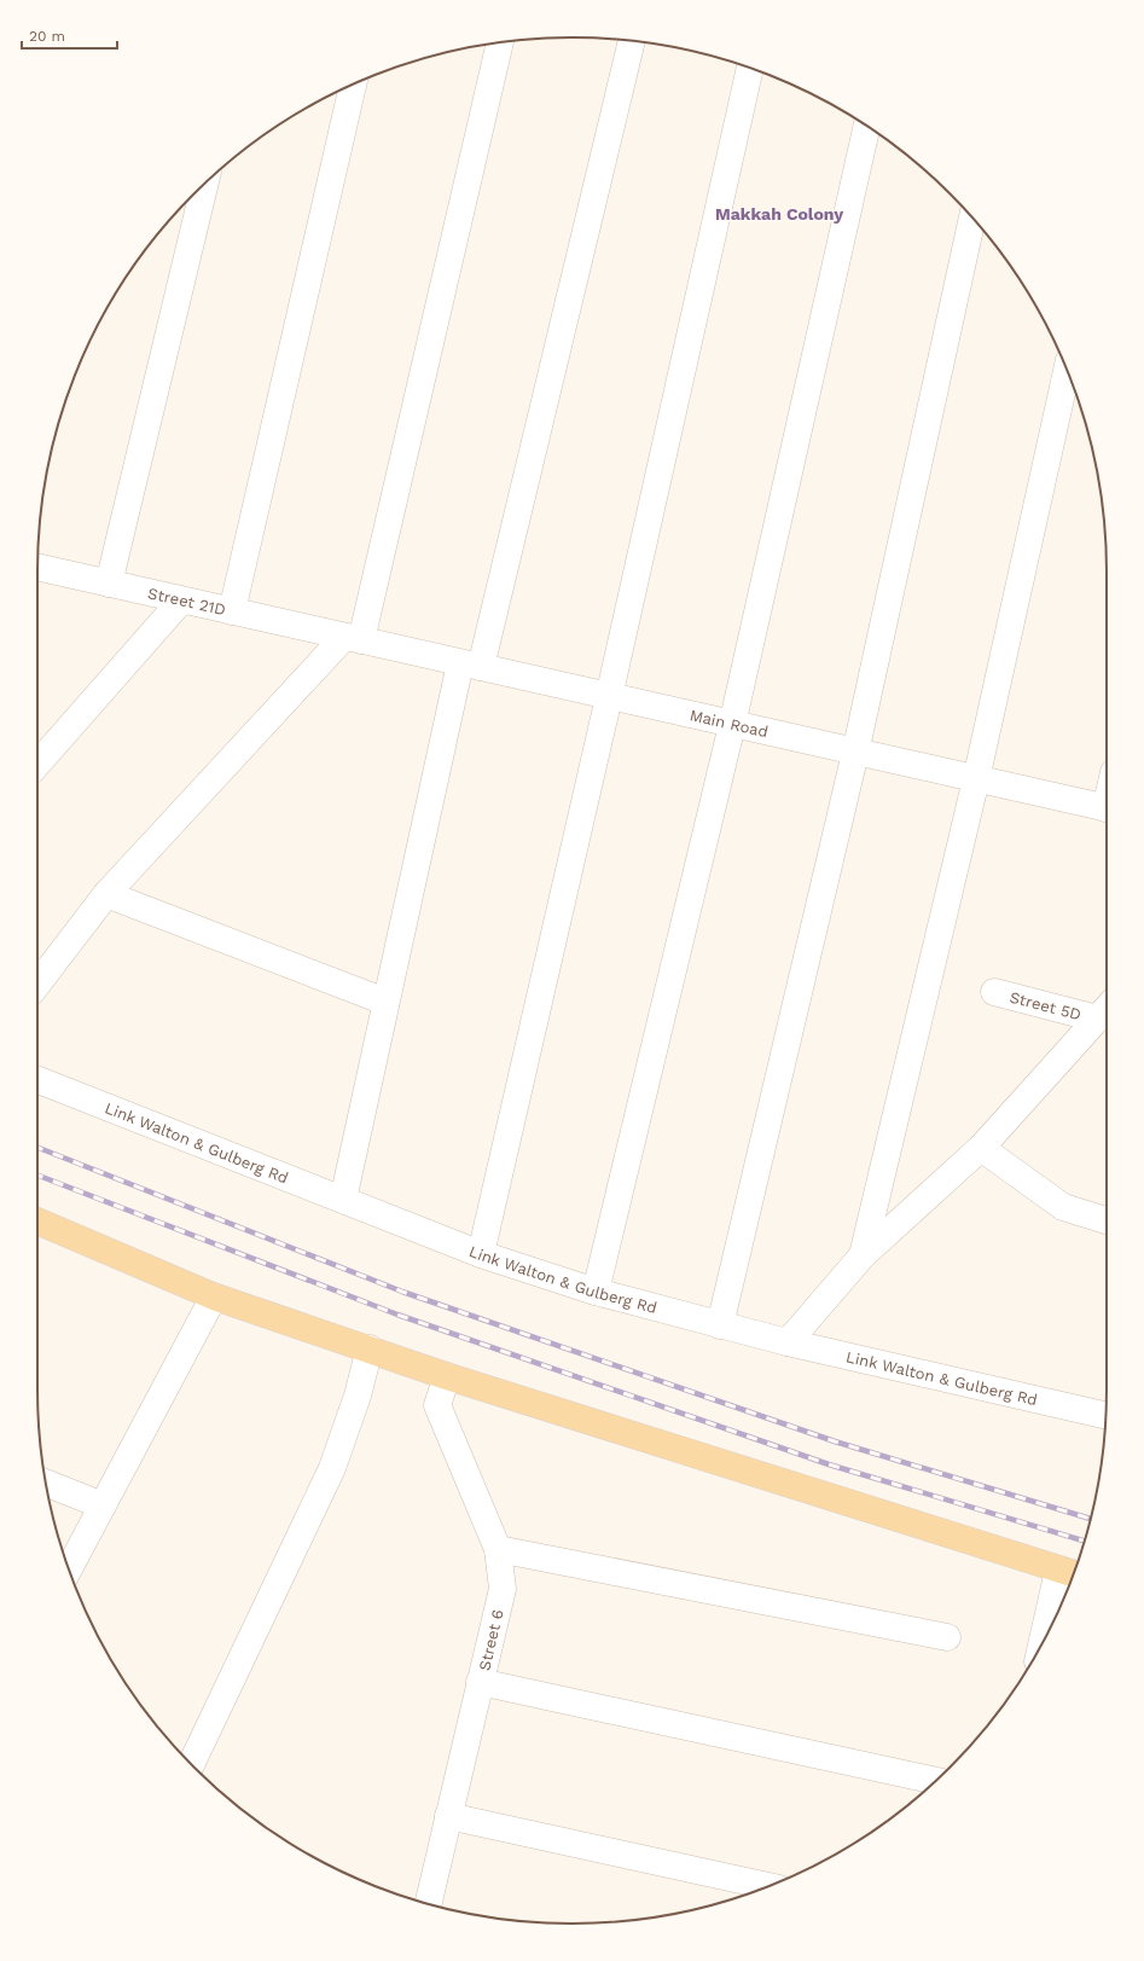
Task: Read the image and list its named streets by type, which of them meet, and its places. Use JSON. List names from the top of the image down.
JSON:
{
  "streets": {
    "street": [
      "Street 21D",
      "Main Road",
      "Street 5D",
      "Link Walton & Gulberg Rd",
      "Street 6"
    ]
  },
  "crossings": [
    ["Street 21D", "Main Road"]
  ],
  "districts": ["Makkah Colony"],
  "scale_bar": "20 m"
}
